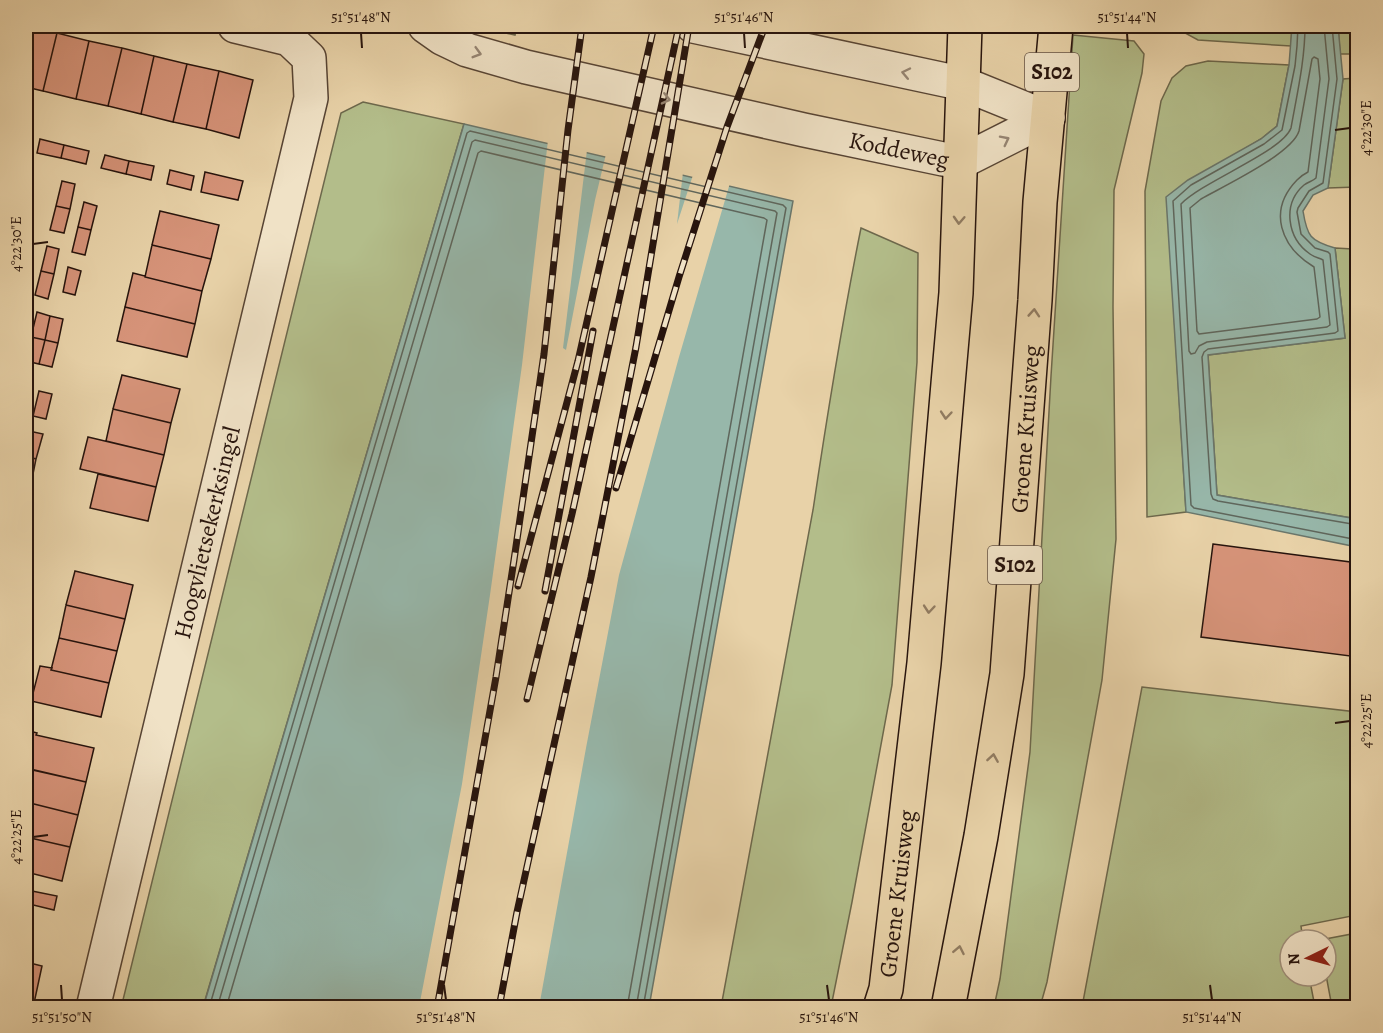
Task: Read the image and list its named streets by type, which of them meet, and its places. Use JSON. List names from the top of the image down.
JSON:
{
  "streets": {
    "main road": ["S102", "Groene Kruisweg"],
    "street": ["Koddeweg", "Hoogvlietsekerksingel"]
  },
  "crossings": [
    ["Koddeweg", "Groene Kruisweg"]
  ],
  "north": "left",
  "coordinates": [
    "51°51'48\"N",
    "51°51'46\"N",
    "51°51'44\"N",
    "4°22'30\"E",
    "4°22'25\"E",
    "51°51'50\"N"
  ]
}
